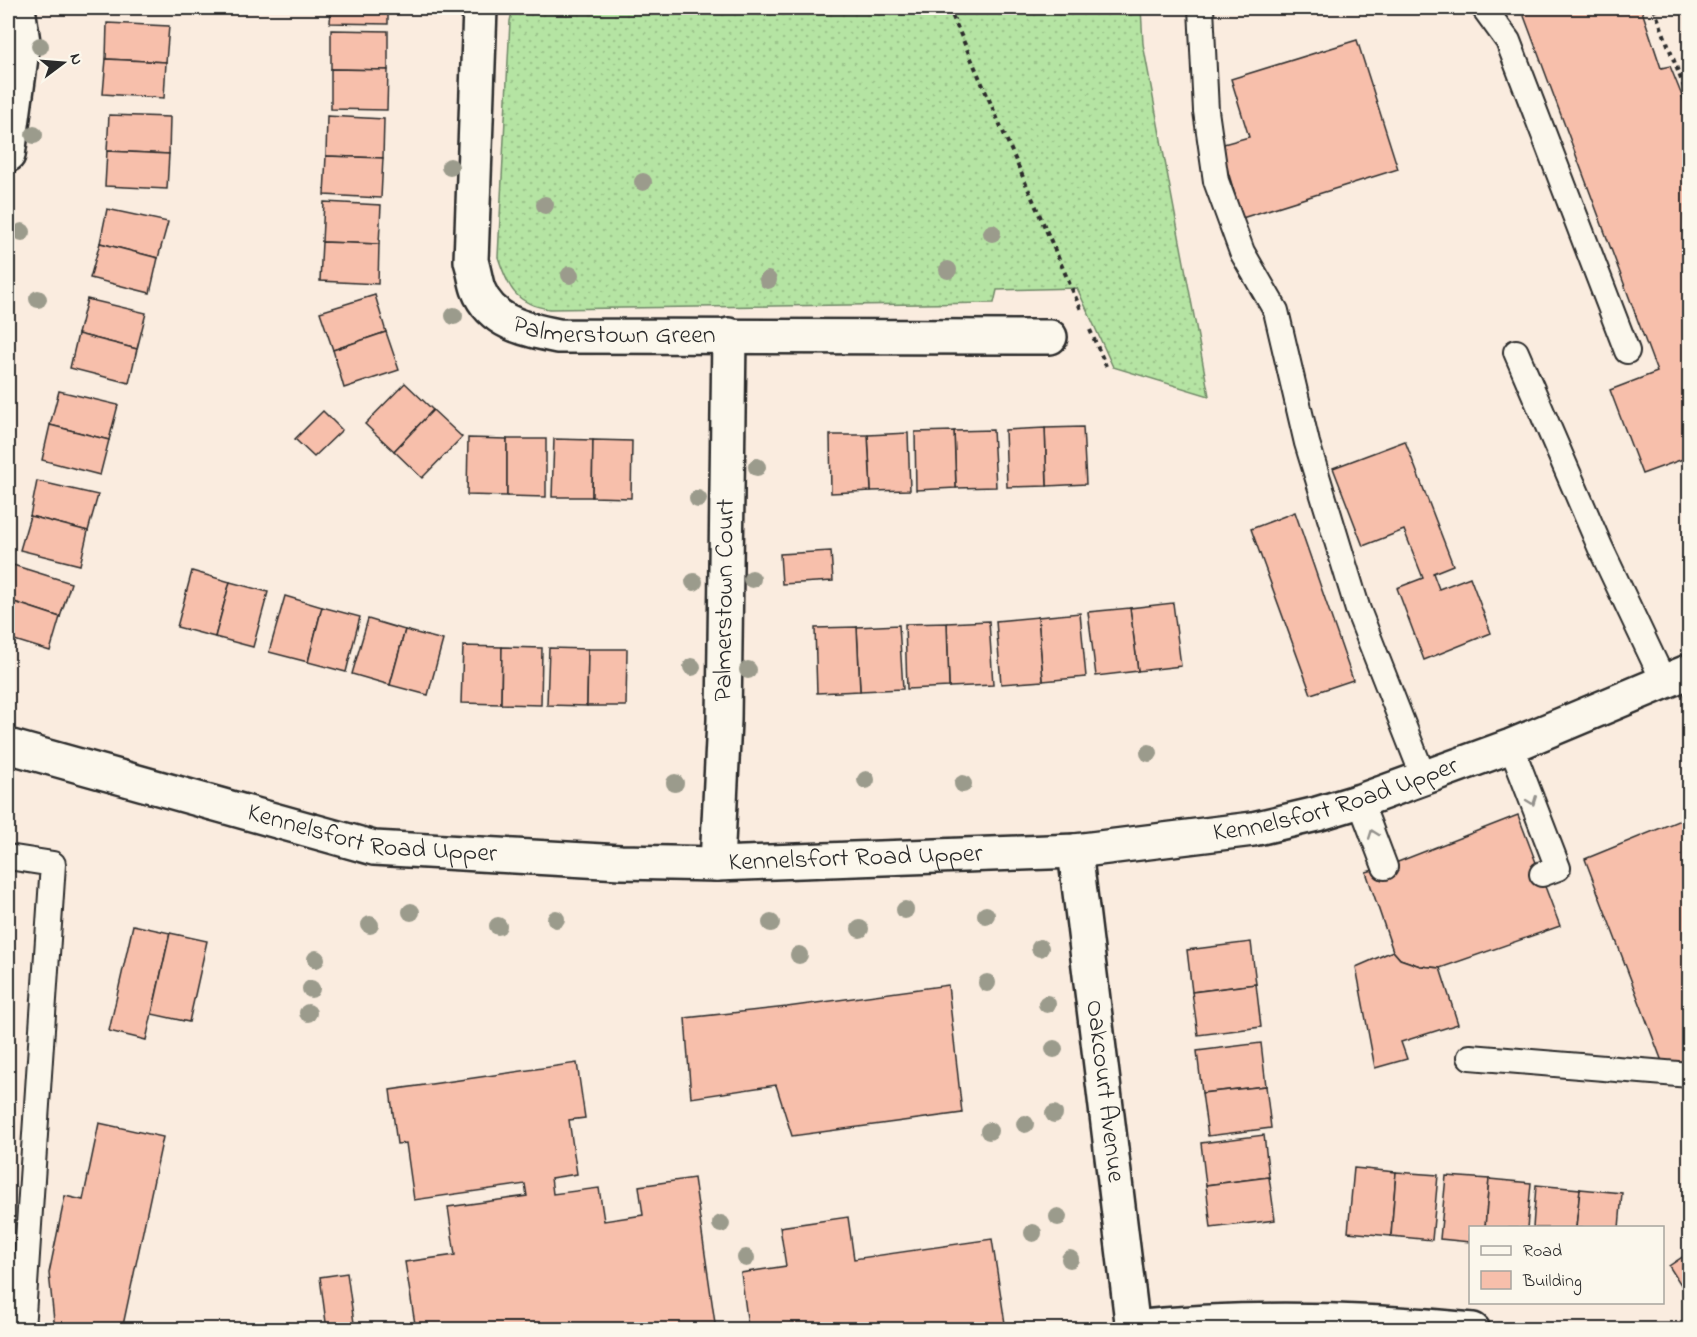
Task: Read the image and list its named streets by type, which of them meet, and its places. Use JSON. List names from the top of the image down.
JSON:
{
  "streets": {
    "street": [
      "Palmerstown Green",
      "Palmerstown Court",
      "Kennelsfort Road Upper",
      "Oakcourt Avenue"
    ]
  },
  "crossings": [
    ["Palmerstown Green", "Palmerstown Court"],
    ["Palmerstown Court", "Kennelsfort Road Upper"],
    ["Kennelsfort Road Upper", "Oakcourt Avenue"]
  ],
  "legend": ["Road", "Building"],
  "north": "right"
}
